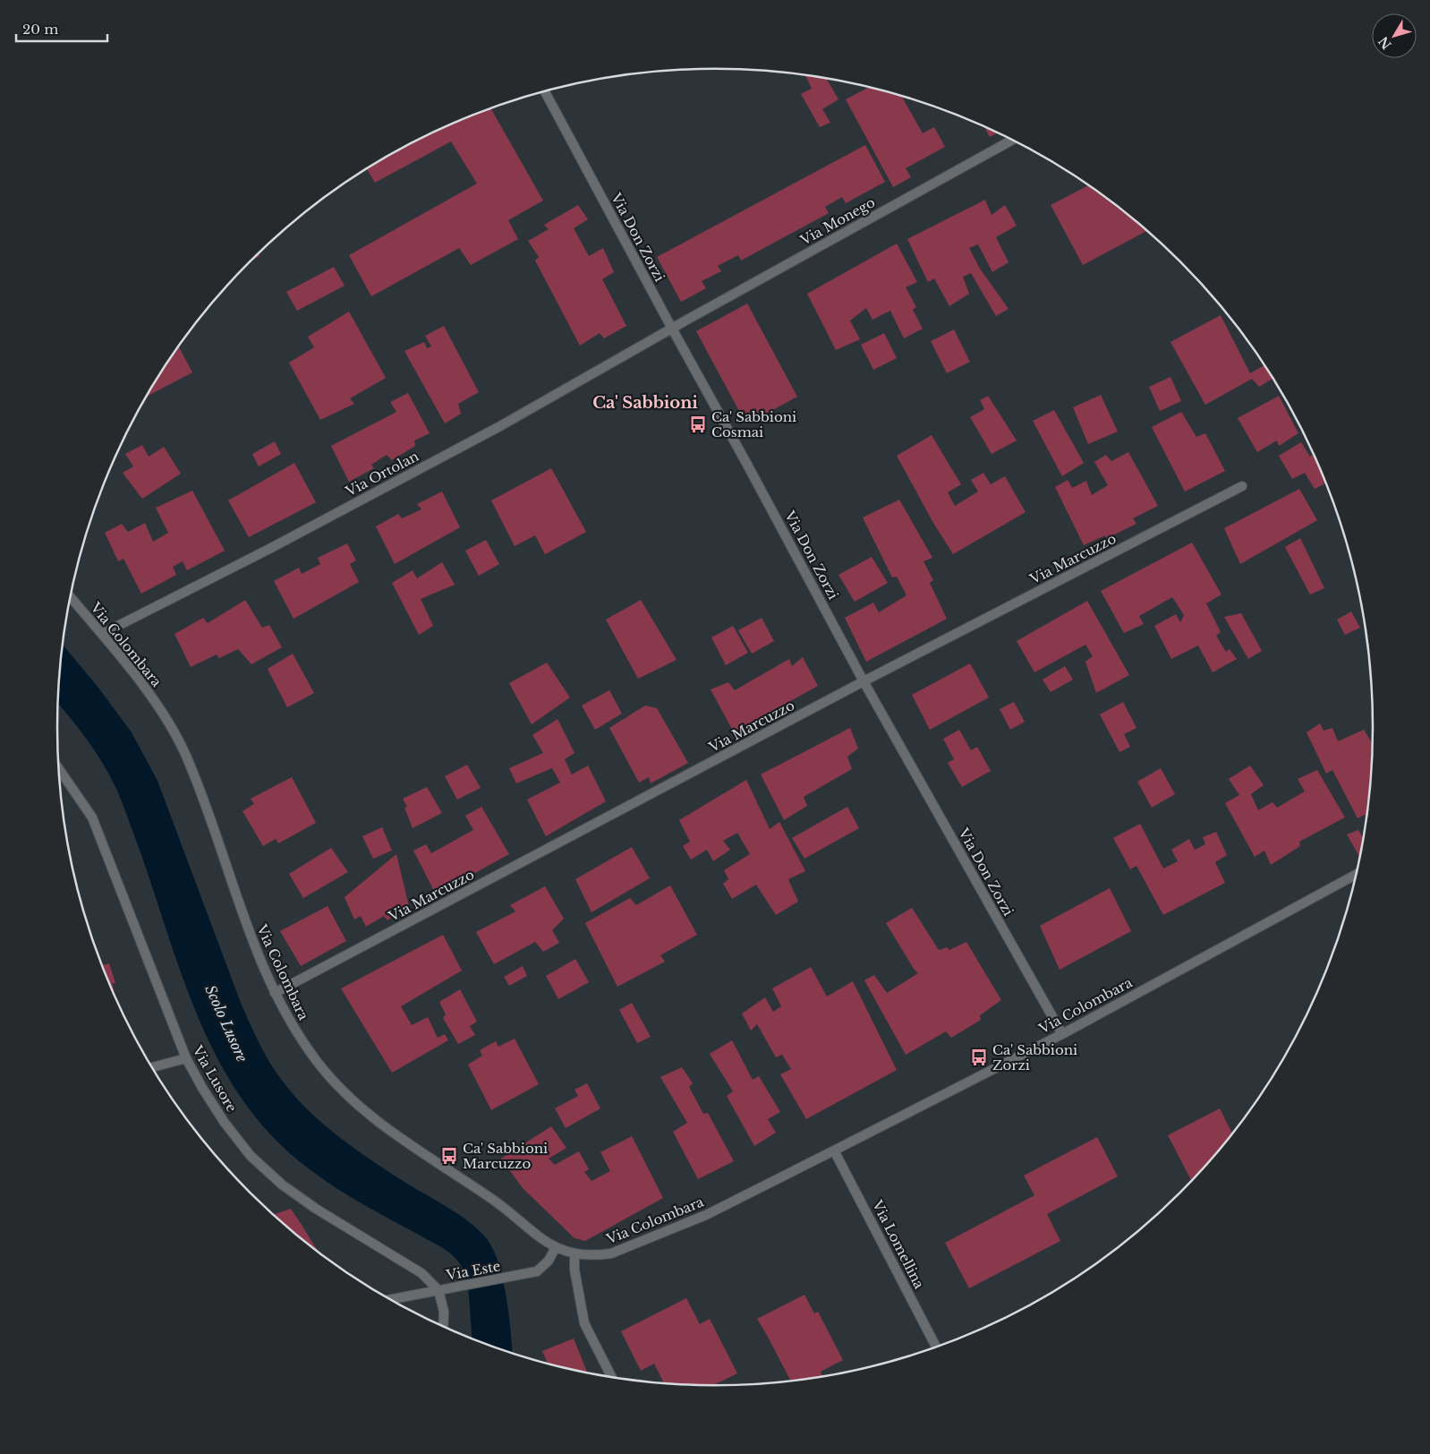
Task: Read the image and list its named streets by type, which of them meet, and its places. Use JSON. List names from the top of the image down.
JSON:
{
  "streets": {
    "street": [
      "Via Monego",
      "Via Don Zorzi",
      "Via Ortolan",
      "Via Marcuzzo",
      "Via Colombara",
      "Via Lusore",
      "Via Lomellina",
      "Via Este"
    ]
  },
  "crossings": [
    ["Via Monego", "Via Don Zorzi"],
    ["Via Monego", "Via Ortolan"],
    ["Via Don Zorzi", "Via Ortolan"],
    ["Via Don Zorzi", "Via Marcuzzo"],
    ["Via Don Zorzi", "Via Colombara"],
    ["Via Ortolan", "Via Colombara"],
    ["Via Marcuzzo", "Via Colombara"],
    ["Via Colombara", "Via Lomellina"],
    ["Via Colombara", "Via Este"],
    ["Via Lusore", "Via Este"]
  ],
  "districts": ["Ca' Sabbioni"],
  "water": ["Scolo Lusore"],
  "places": {
    "bus stop": ["Ca' Sabbioni Cosmai", "Ca' Sabbioni Zorzi", "Ca' Sabbioni Marcuzzo"]
  },
  "scale_bar": "20 m",
  "north": "bottom left"
}
